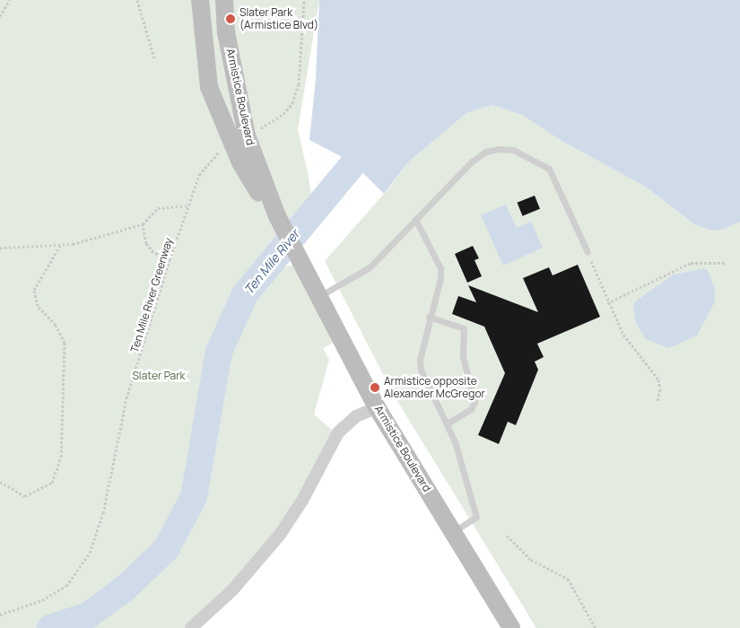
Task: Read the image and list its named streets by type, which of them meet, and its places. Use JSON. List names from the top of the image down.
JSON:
{
  "streets": {
    "main road": ["Armistice Boulevard"],
    "path": ["Ten Mile River Greenway"]
  },
  "crossings": [
    ["Armistice Boulevard", "Ten Mile River Greenway"]
  ],
  "water": ["Ten Mile River"],
  "parks": ["Slater Park"],
  "places": ["Slater Park (Armistice Blvd)", "Armistice opposite Alexander McGregor"]
}
